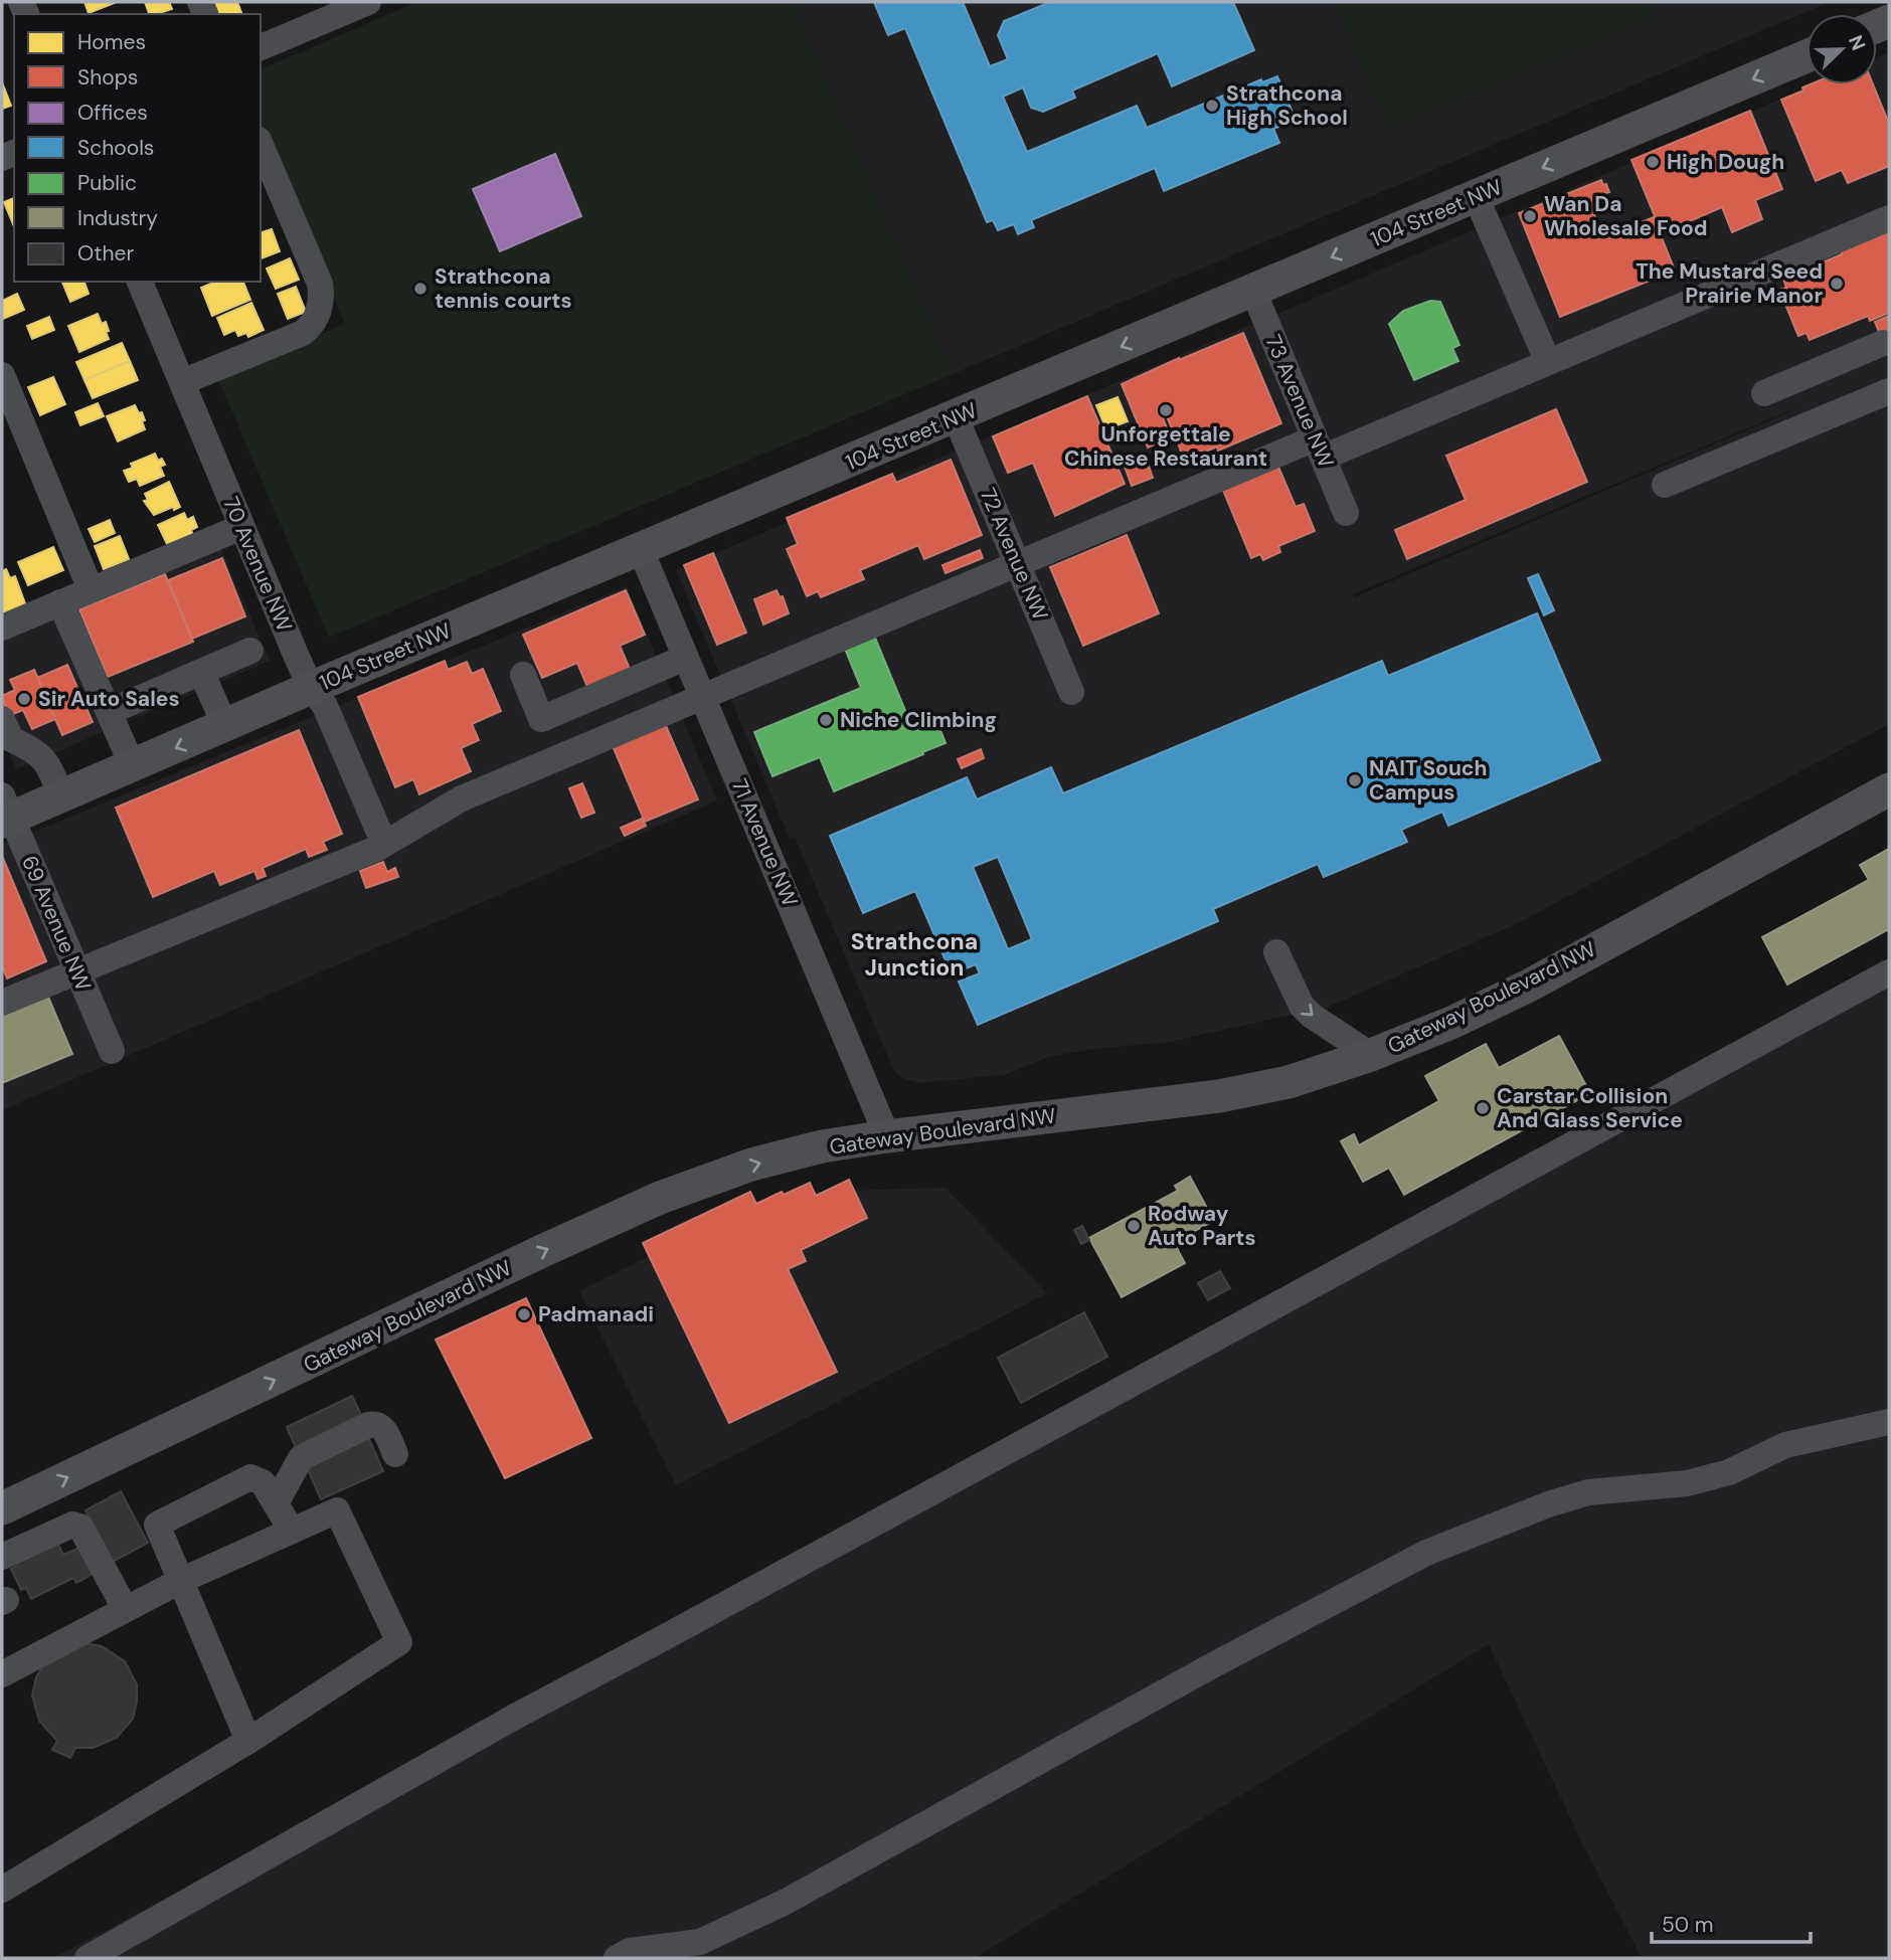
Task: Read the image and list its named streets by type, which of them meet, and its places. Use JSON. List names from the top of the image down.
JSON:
{
  "streets": {
    "main road": ["104 Street NW", "Gateway Boulevard NW"],
    "street": [
      "73 Avenue NW",
      "72 Avenue NW",
      "70 Avenue NW",
      "71 Avenue NW",
      "69 Avenue NW"
    ]
  },
  "crossings": [
    ["104 Street NW", "73 Avenue NW"],
    ["104 Street NW", "72 Avenue NW"],
    ["104 Street NW", "70 Avenue NW"],
    ["104 Street NW", "71 Avenue NW"],
    ["104 Street NW", "69 Avenue NW"],
    ["71 Avenue NW", "Gateway Boulevard NW"]
  ],
  "one_way": ["104 Street NW", "Gateway Boulevard NW"],
  "districts": ["Strathcona Junction"],
  "places": [
    "Strathcona High School",
    "High Dough",
    "Wan Da Wholesale Food",
    "The Mustard Seed Prairie Manor",
    "Strathcona tennis courts",
    "Unforgettale Chinese Restaurant",
    "Sir Auto Sales",
    "Niche Climbing",
    "NAIT Souch Campus",
    "Carstar Collision And Glass Service",
    "Rodway Auto Parts",
    "Padmanadi"
  ],
  "legend": [
    "Homes",
    "Shops",
    "Offices",
    "Schools",
    "Public",
    "Industry",
    "Other"
  ],
  "scale_bar": "50 m",
  "north": "top right"
}
